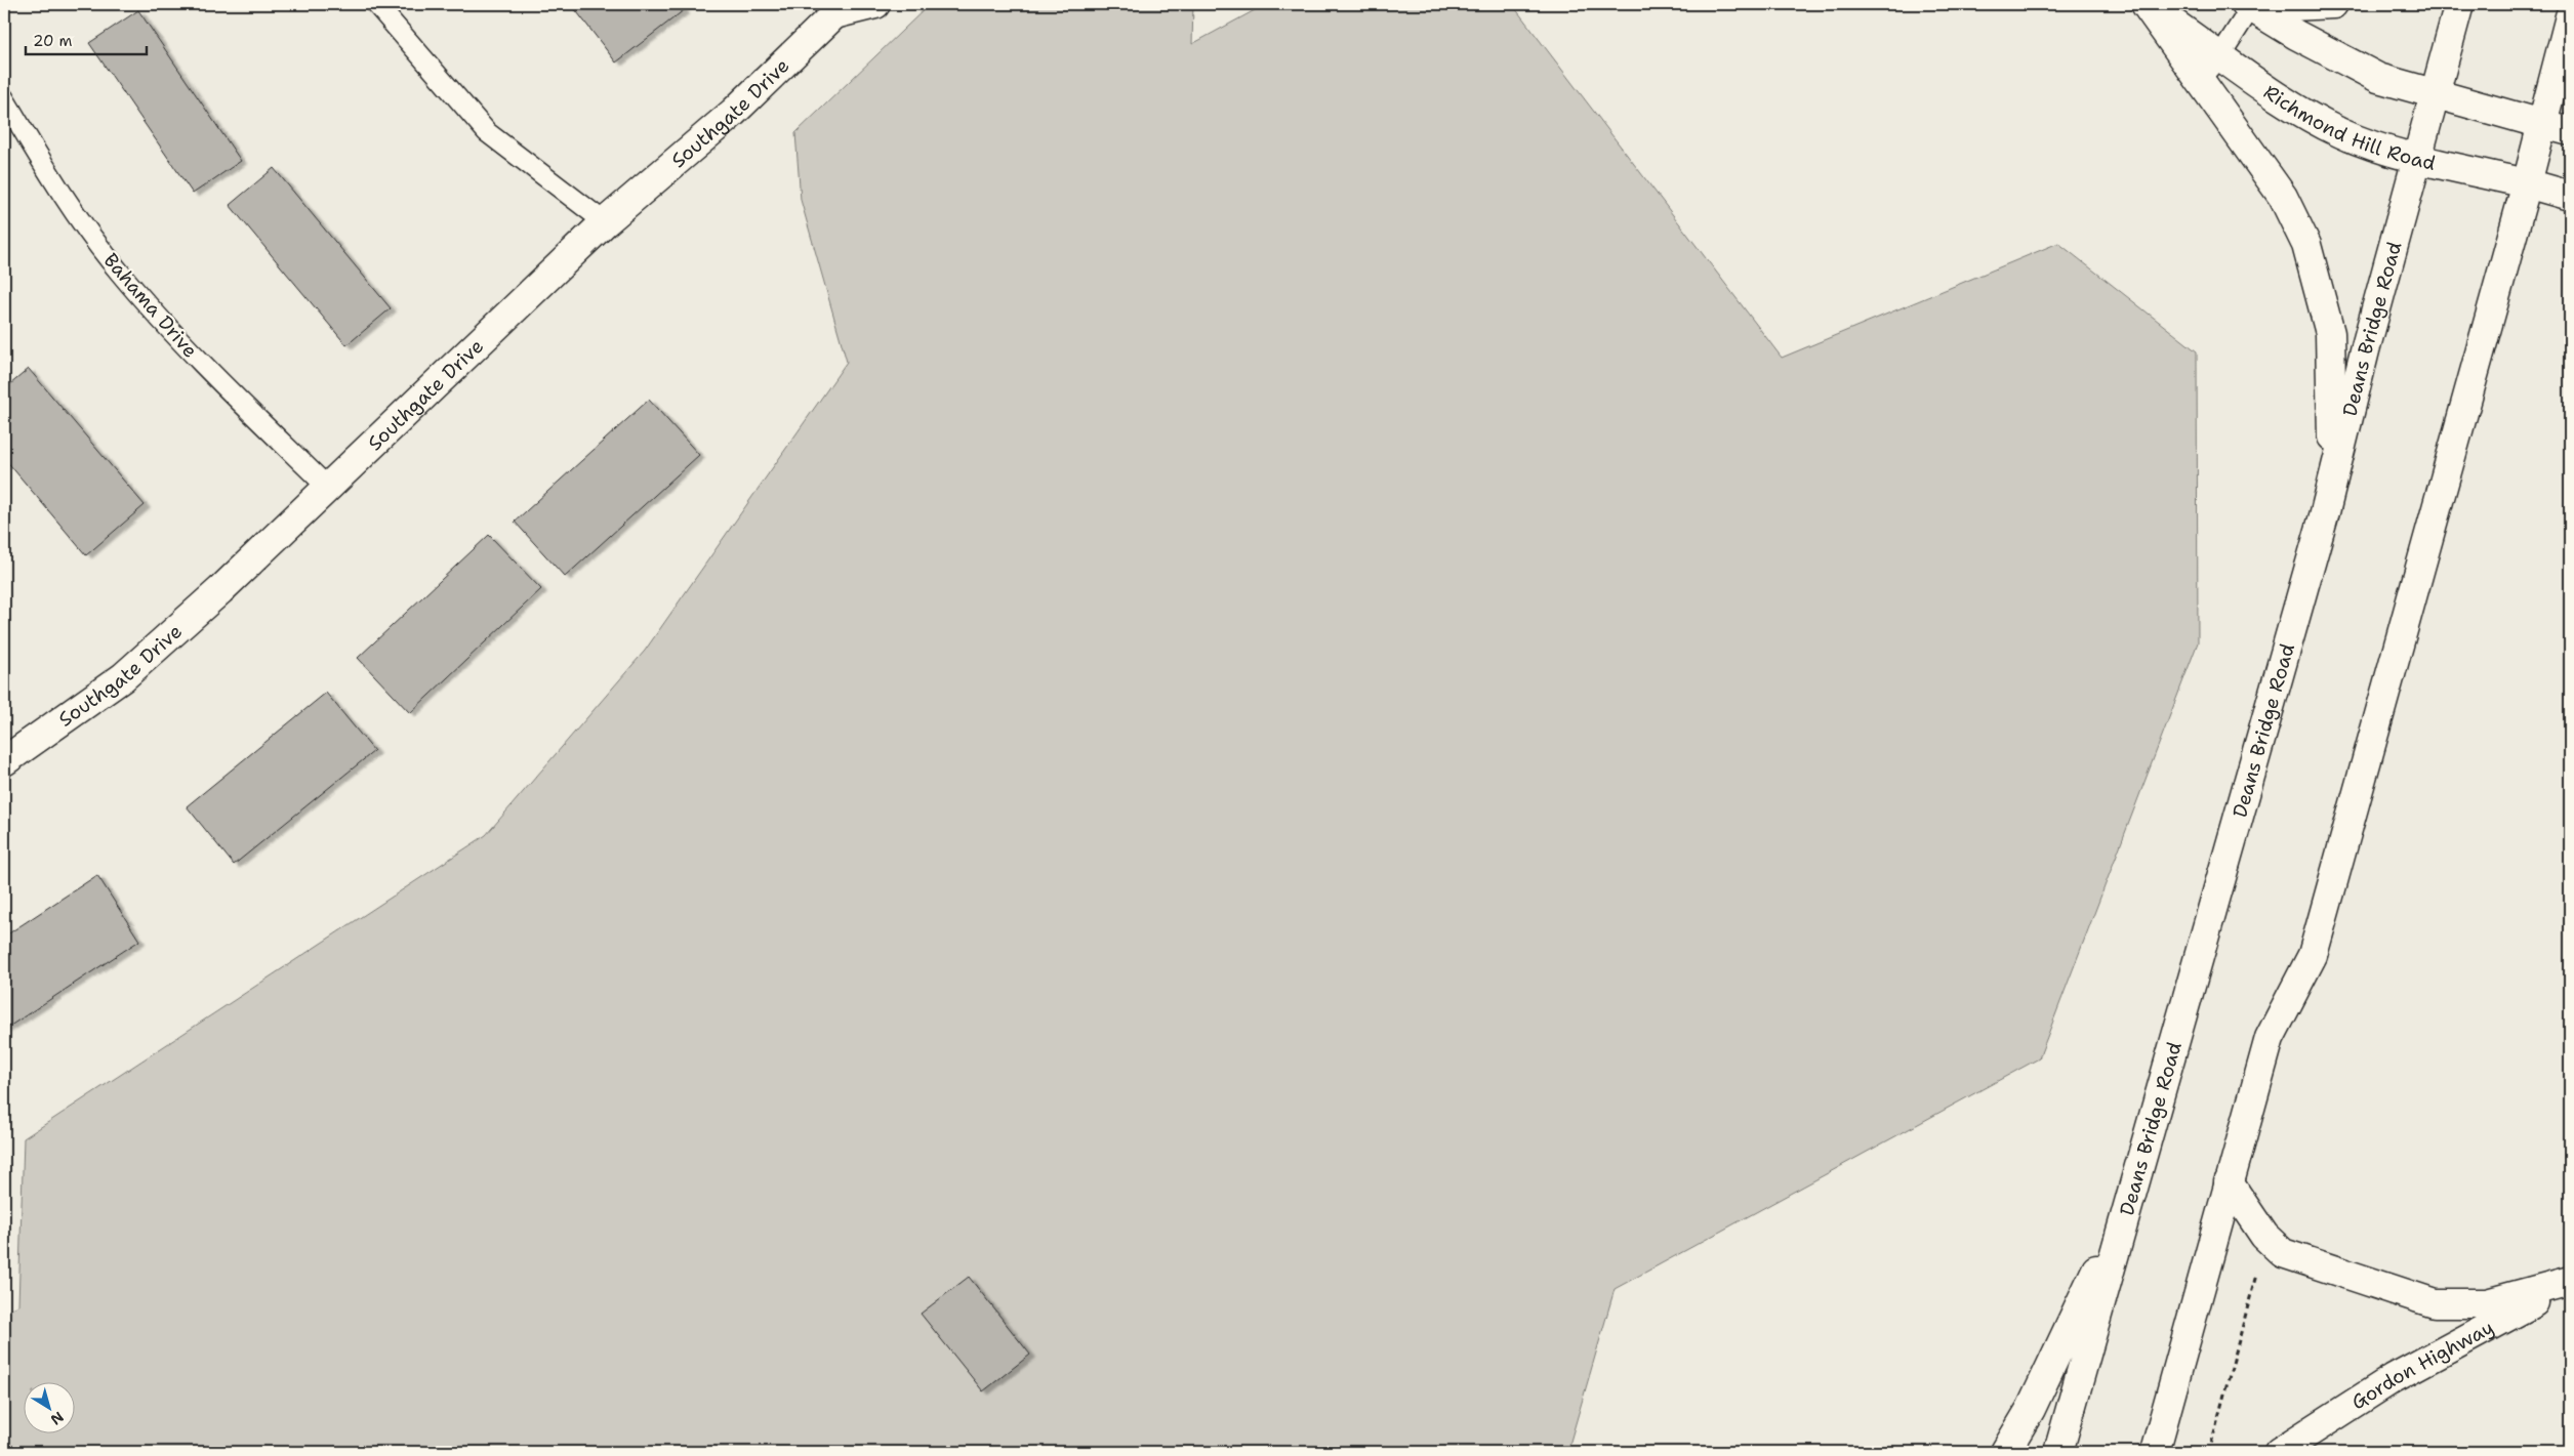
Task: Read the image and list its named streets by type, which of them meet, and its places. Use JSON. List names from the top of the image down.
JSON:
{
  "streets": {
    "main road": [
      "Southgate Drive",
      "Richmond Hill Road",
      "Deans Bridge Road",
      "Gordon Highway"
    ],
    "lane": ["Bahama Drive"]
  },
  "crossings": [
    ["Southgate Drive", "Bahama Drive"],
    ["Richmond Hill Road", "Deans Bridge Road"]
  ],
  "scale_bar": "20 m",
  "north": "bottom right"
}
